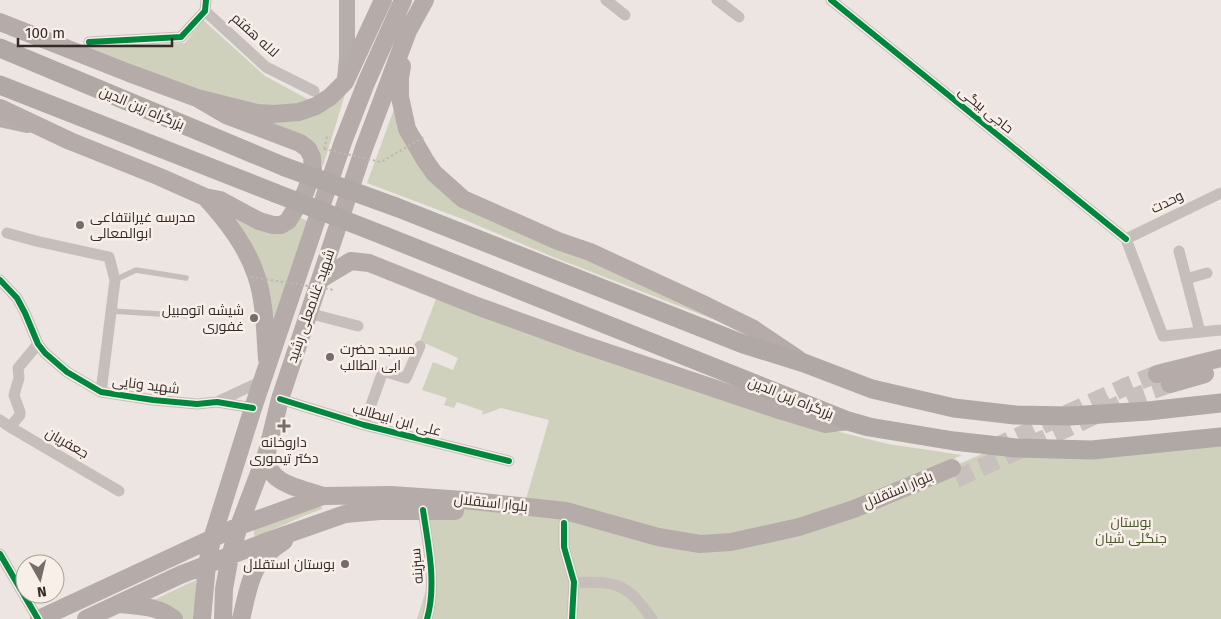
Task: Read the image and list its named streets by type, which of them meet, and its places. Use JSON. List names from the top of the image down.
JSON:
{
  "streets": {
    "highway": ["بزرگراه زین الدین"],
    "main road": ["شهید غلامعلی رشید", "بلوار استقلال"],
    "street": [
      "لاله هفتم",
      "حاجی بیگی",
      "وحدت",
      "شهید ونایی",
      "علی ابن ابیطالب",
      "جعفریان",
      "سبزینه"
    ]
  },
  "crossings": [
    ["حاجی بیگی", "وحدت"],
    ["شهید غلامعلی رشید", "شهید ونایی"],
    ["شهید غلامعلی رشید", "علی ابن ابیطالب"],
    ["شهید غلامعلی رشید", "بلوار استقلال"],
    ["بلوار استقلال", "سبزینه"]
  ],
  "parks": ["بوستان جنگلی شیان"],
  "places": {
    "other": [
      "مدرسه غیرانتفاعی ابوالمعالی",
      "شیشه اتومبیل غفوری",
      "مسجد حضرت ابی الطالب",
      "بوستان استقلال"
    ],
    "health": ["داروخانه دکتر تیموری"]
  },
  "scale_bar": "100 m",
  "north": "bottom"
}
